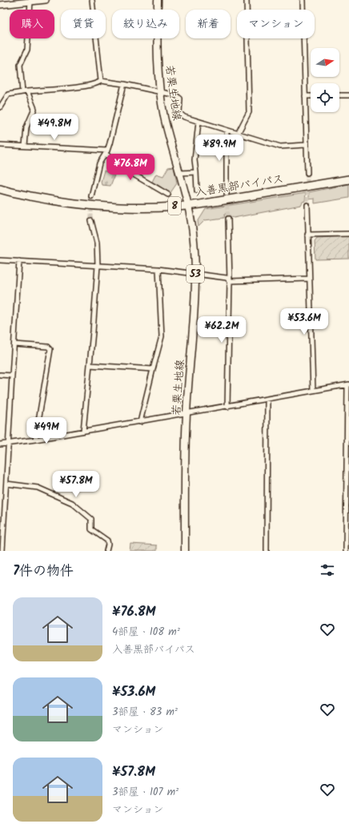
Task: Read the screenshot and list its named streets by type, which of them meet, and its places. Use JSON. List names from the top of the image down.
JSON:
{
  "streets": {
    "highway": ["入善黒部バイパス", "8"],
    "main road": ["若栗生地線", "53"]
  },
  "crossings": [
    ["若栗生地線", "入善黒部バイパス"]
  ],
  "north": "right",
  "page": {
    "chip": [
      "購入",
      "賃貸",
      "絞り込み",
      "新着",
      "マンション"
    ],
    "price": [
      "¥49.8M",
      "¥89.9M",
      "¥76.8M",
      "¥53.6M",
      "¥62.2M",
      "¥49M",
      "¥57.8M"
    ],
    "heading": "7件の物件",
    "list": [
      {
        "name": "¥76.8M",
        "note": "4部屋 · 108 m² · 入善黒部バイパス"
      },
      {
        "name": "¥53.6M",
        "note": "3部屋 · 83 m² · マンション"
      },
      {
        "name": "¥57.8M",
        "note": "3部屋 · 107 m² · マンション"
      }
    ]
  }
}
